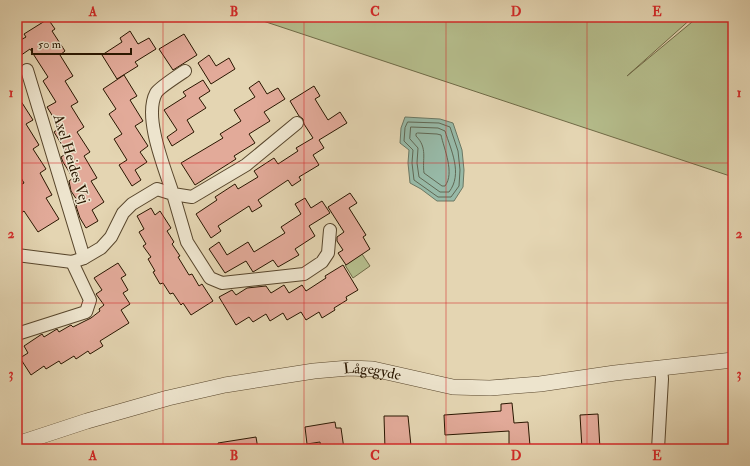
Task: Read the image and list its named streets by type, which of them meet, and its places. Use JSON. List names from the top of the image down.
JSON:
{
  "streets": {
    "street": ["Axel Heides Vej", "Lågegyde"]
  },
  "scale_bar": "50 m",
  "grid": {
    "columns": [
      "A",
      "B",
      "C",
      "D",
      "E"
    ],
    "rows": ["1", "2", "3"]
  }
}
